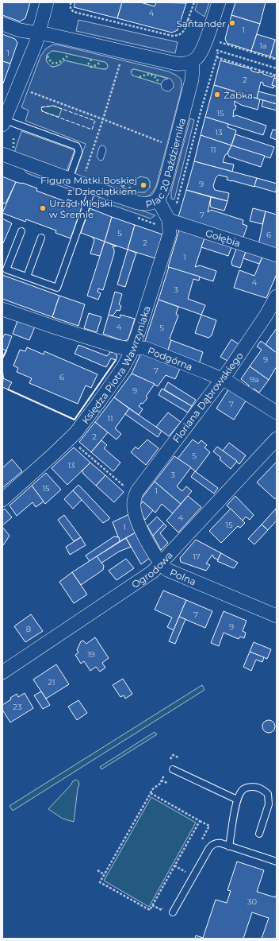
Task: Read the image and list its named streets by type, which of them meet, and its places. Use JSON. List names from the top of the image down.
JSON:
{
  "streets": {
    "street": [
      "Plac 20 Października",
      "Gołębia",
      "Podgórna",
      "Księdza Piotra Wawrzyniaka",
      "Floriana Dąbrowskiego",
      "Ogrodowa",
      "Polna"
    ]
  },
  "crossings": [
    ["Plac 20 Października", "Księdza Piotra Wawrzyniaka"],
    ["Gołębia", "Księdza Piotra Wawrzyniaka"],
    ["Podgórna", "Księdza Piotra Wawrzyniaka"],
    ["Podgórna", "Floriana Dąbrowskiego"],
    ["Floriana Dąbrowskiego", "Polna"],
    ["Ogrodowa", "Polna"]
  ],
  "places": [
    "Santander",
    "Żabka",
    "Figura Matki Boskiej z Dzieciątkiem",
    "Urząd Miejski w Śremie"
  ],
  "house_numbers": [
    "4",
    "1",
    "1a",
    "1",
    "2",
    "15",
    "13",
    "11",
    "9",
    "7",
    "5",
    "6",
    "2",
    "1",
    "4",
    "3",
    "4",
    "5",
    "9",
    "7",
    "6",
    "9a",
    "9",
    "7",
    "11",
    "2",
    "5",
    "13",
    "3",
    "15",
    "1",
    "4",
    "15",
    "1",
    "17",
    "7",
    "9",
    "8",
    "19",
    "21",
    "23",
    "30"
  ]
}
